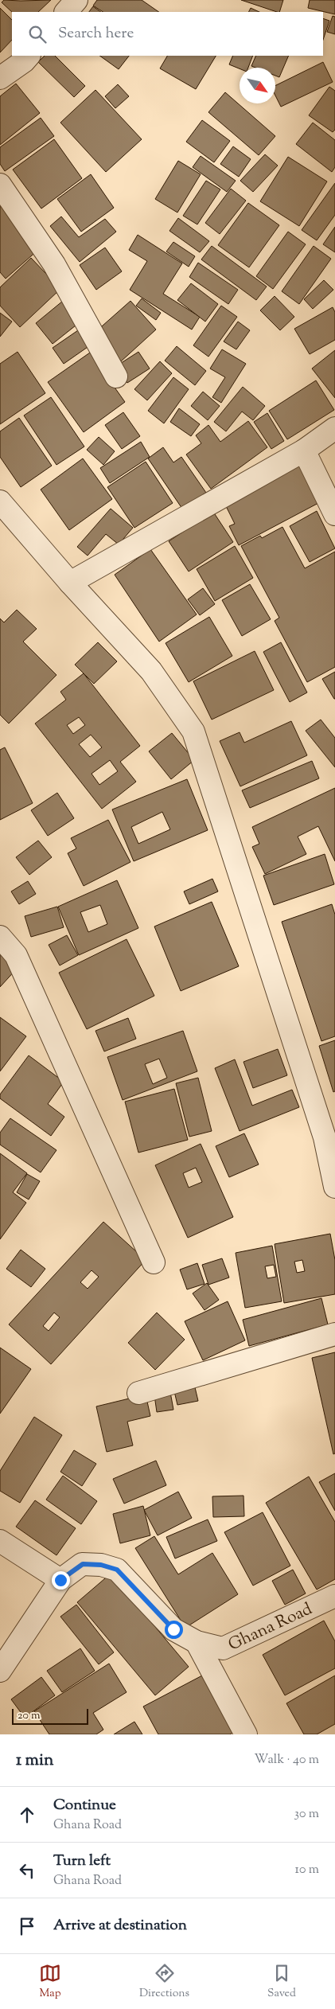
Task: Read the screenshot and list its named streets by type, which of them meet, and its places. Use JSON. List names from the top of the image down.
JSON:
{
  "streets": {
    "street": ["Ghana Road"]
  },
  "scale_bar": "20 m",
  "north": "bottom right",
  "page": {
    "search": "Search here",
    "scale": "20 m",
    "heading": ["1 min", "Walk · 40 m"],
    "list": [
      ["Continue", "Ghana Road", "30 m"],
      ["Turn left", "Ghana Road", "10 m"],
      "Arrive at destination"
    ],
    "nav": ["Map", "Directions", "Saved"]
  }
}
